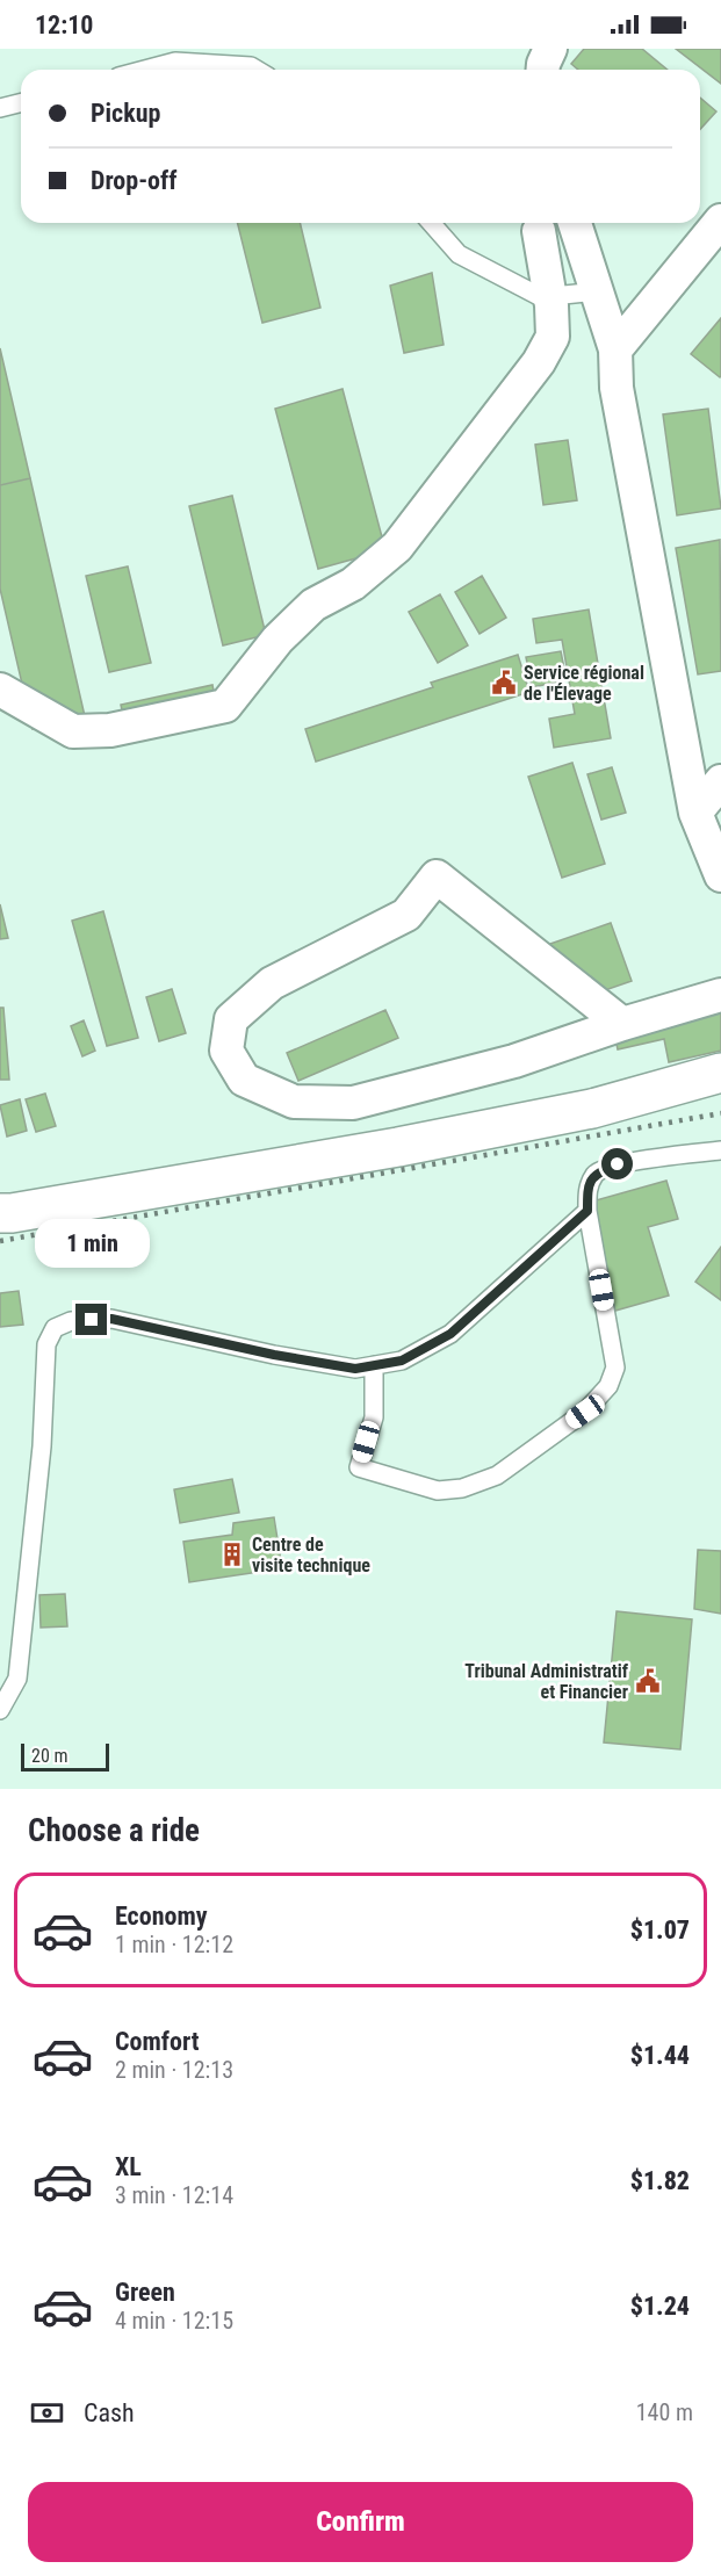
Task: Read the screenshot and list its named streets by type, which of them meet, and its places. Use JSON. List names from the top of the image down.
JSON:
{
  "places": {
    "public building": ["Service régional de l'Élevage", "Tribunal Administratif et Financier"],
    "building": ["Centre de visite technique"]
  },
  "scale_bar": "20 m",
  "page": {
    "status": "12:10",
    "banner": ["Pickup", "Drop-off"],
    "bubble": "1 min",
    "scale": "20 m",
    "heading": "Choose a ride",
    "list": [
      {
        "name": "Economy",
        "note": "1 min · 12:12",
        "value": "$1.07"
      },
      {
        "name": "Comfort",
        "note": "2 min · 12:13",
        "value": "$1.44"
      },
      {
        "name": "XL",
        "note": "3 min · 12:14",
        "value": "$1.82"
      },
      {
        "name": "Green",
        "note": "4 min · 12:15",
        "value": "$1.24"
      }
    ],
    "pay": ["Cash", "140 m"],
    "buttons": "Confirm"
  }
}
